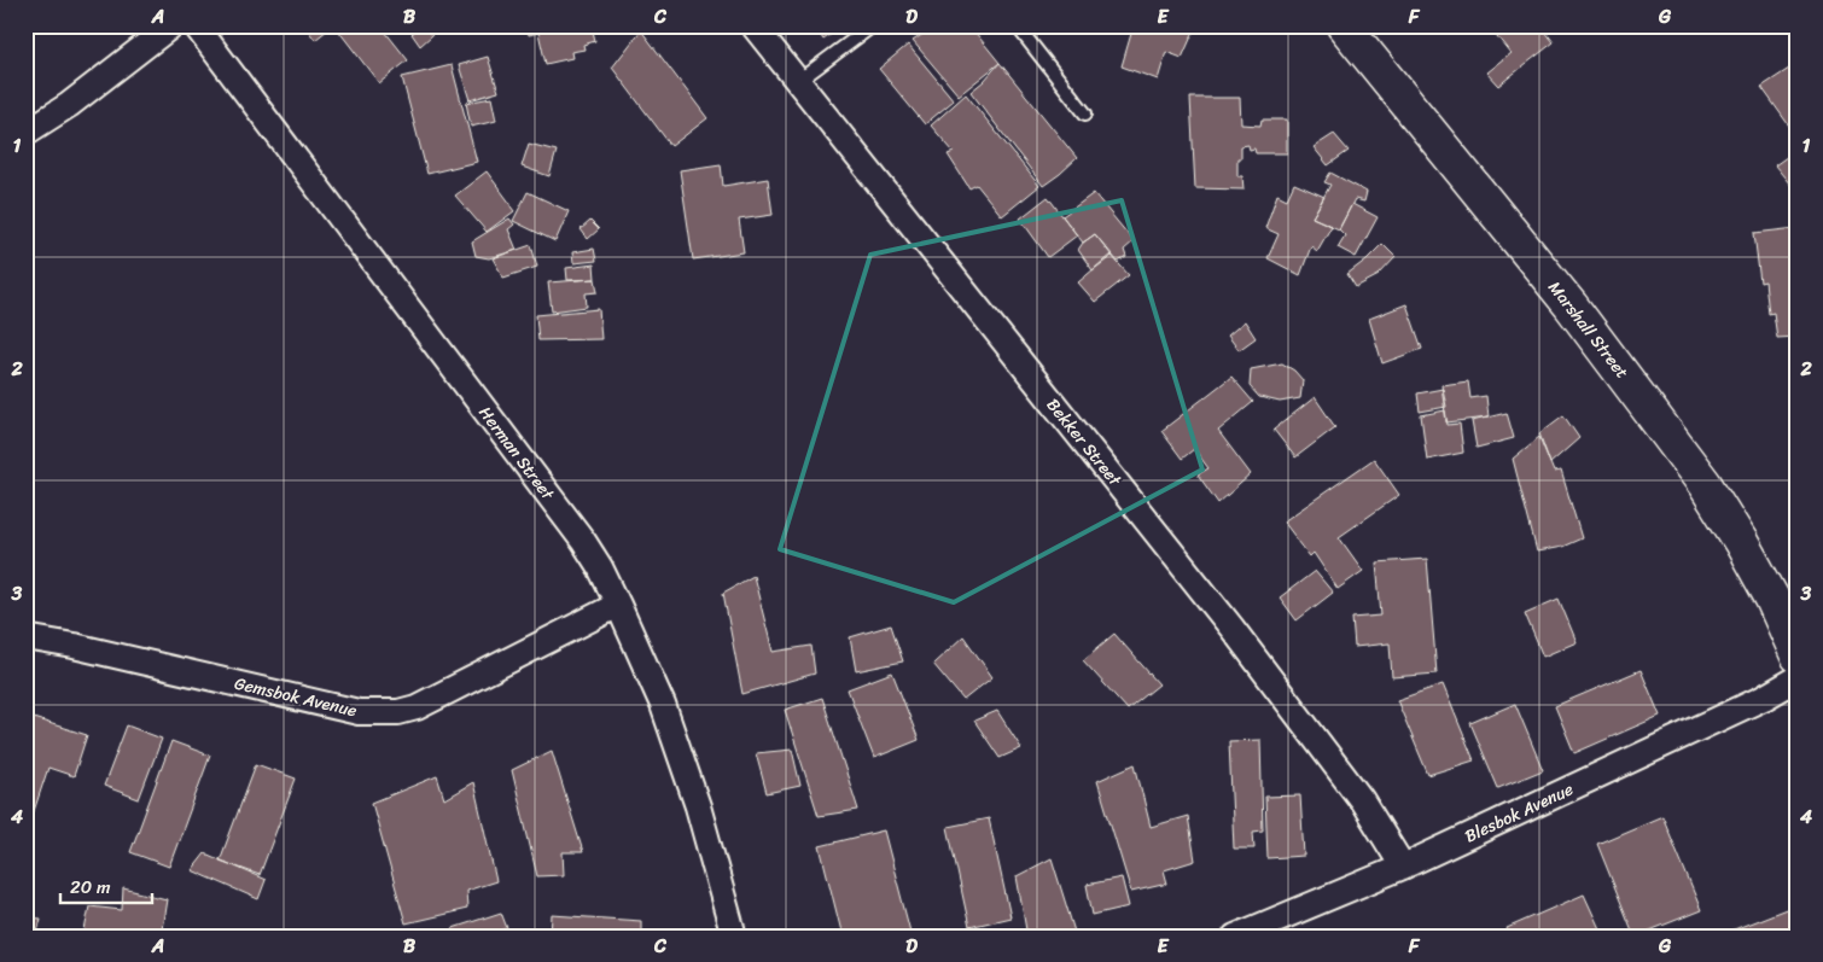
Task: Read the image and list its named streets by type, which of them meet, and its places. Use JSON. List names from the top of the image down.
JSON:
{
  "streets": {
    "street": [
      "Marshall Street",
      "Bekker Street",
      "Herman Street",
      "Gemsbok Avenue",
      "Blesbok Avenue"
    ]
  },
  "crossings": [
    ["Bekker Street", "Blesbok Avenue"],
    ["Herman Street", "Gemsbok Avenue"]
  ],
  "scale_bar": "20 m",
  "grid": {
    "columns": [
      "A",
      "B",
      "C",
      "D",
      "E",
      "F",
      "G"
    ],
    "rows": [
      "1",
      "2",
      "3",
      "4"
    ]
  }
}
